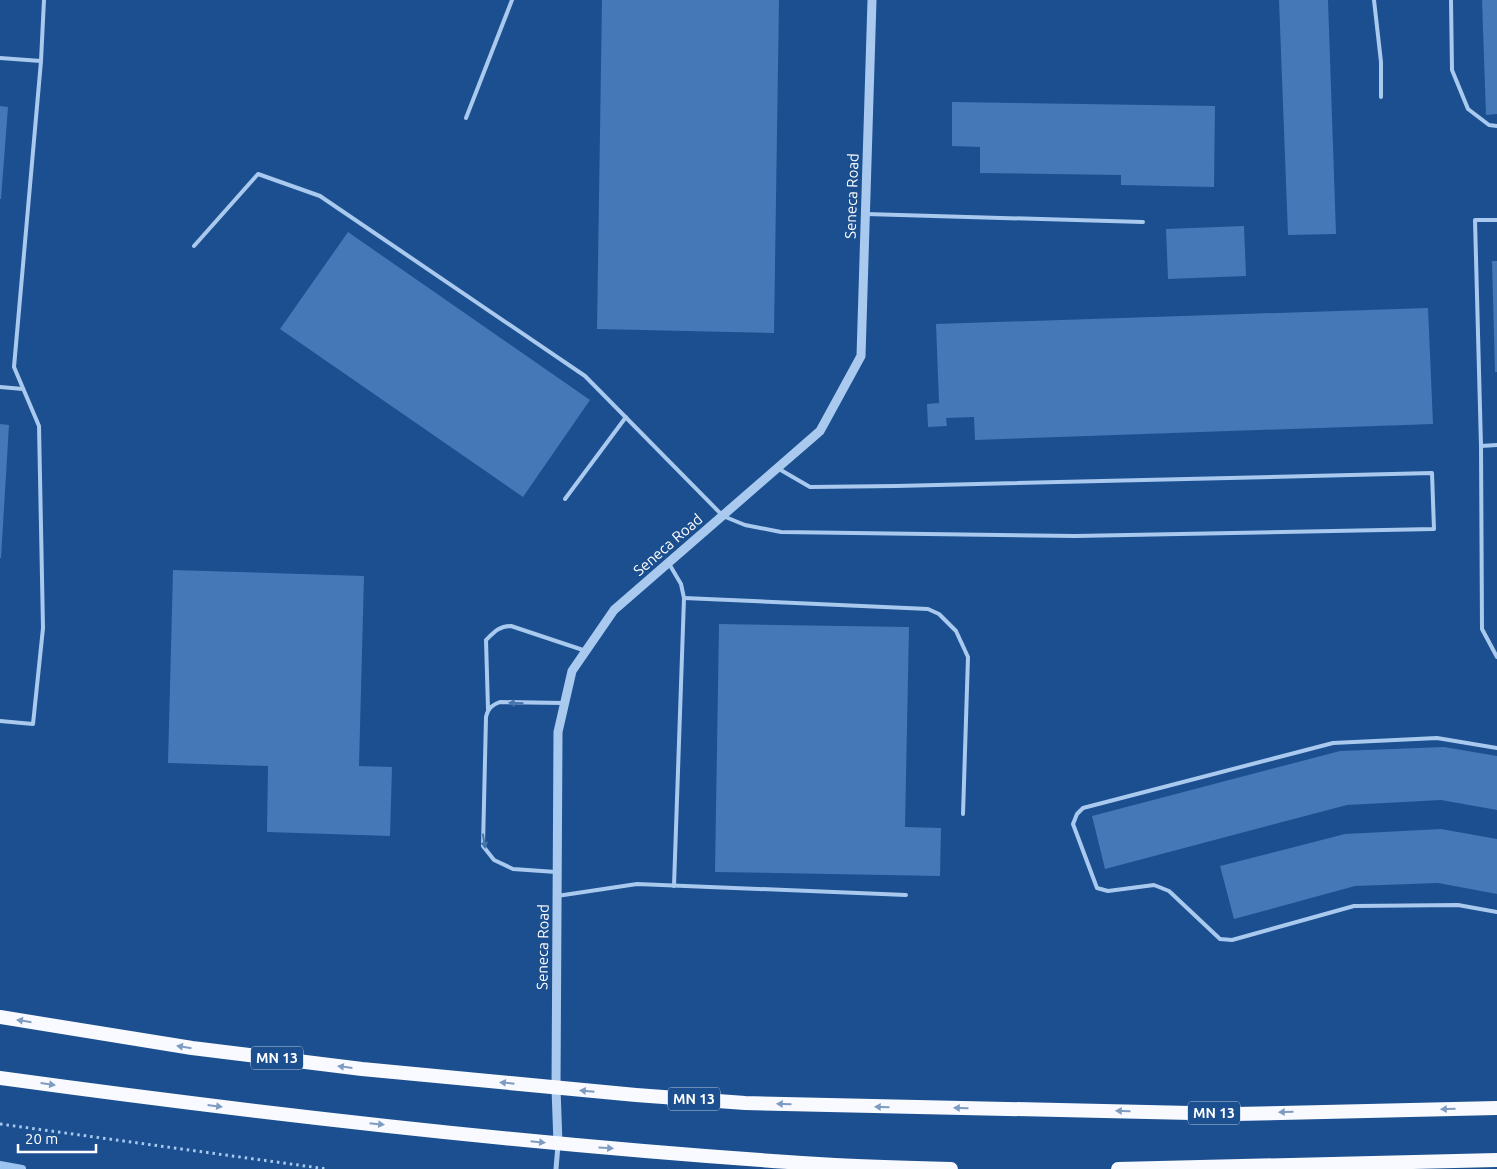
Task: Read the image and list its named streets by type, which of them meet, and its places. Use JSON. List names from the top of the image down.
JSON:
{
  "streets": {
    "highway": ["MN 13"],
    "street": ["Seneca Road"]
  },
  "crossings": [
    ["Seneca Road", "MN 13"]
  ],
  "scale_bar": "20 m"
}
